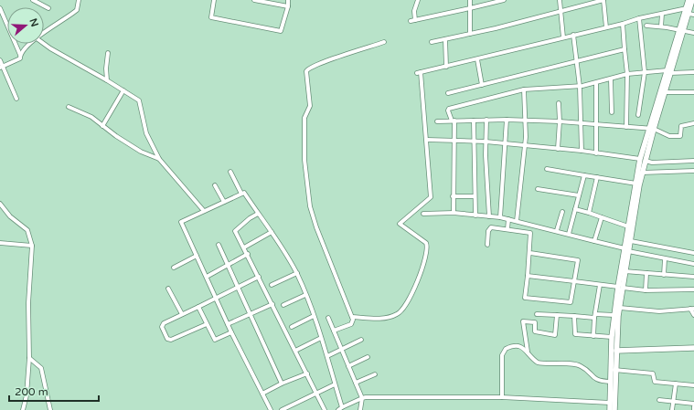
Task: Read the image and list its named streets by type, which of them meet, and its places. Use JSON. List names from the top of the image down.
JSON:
{
  "scale_bar": "200 m",
  "north": "right"
}
